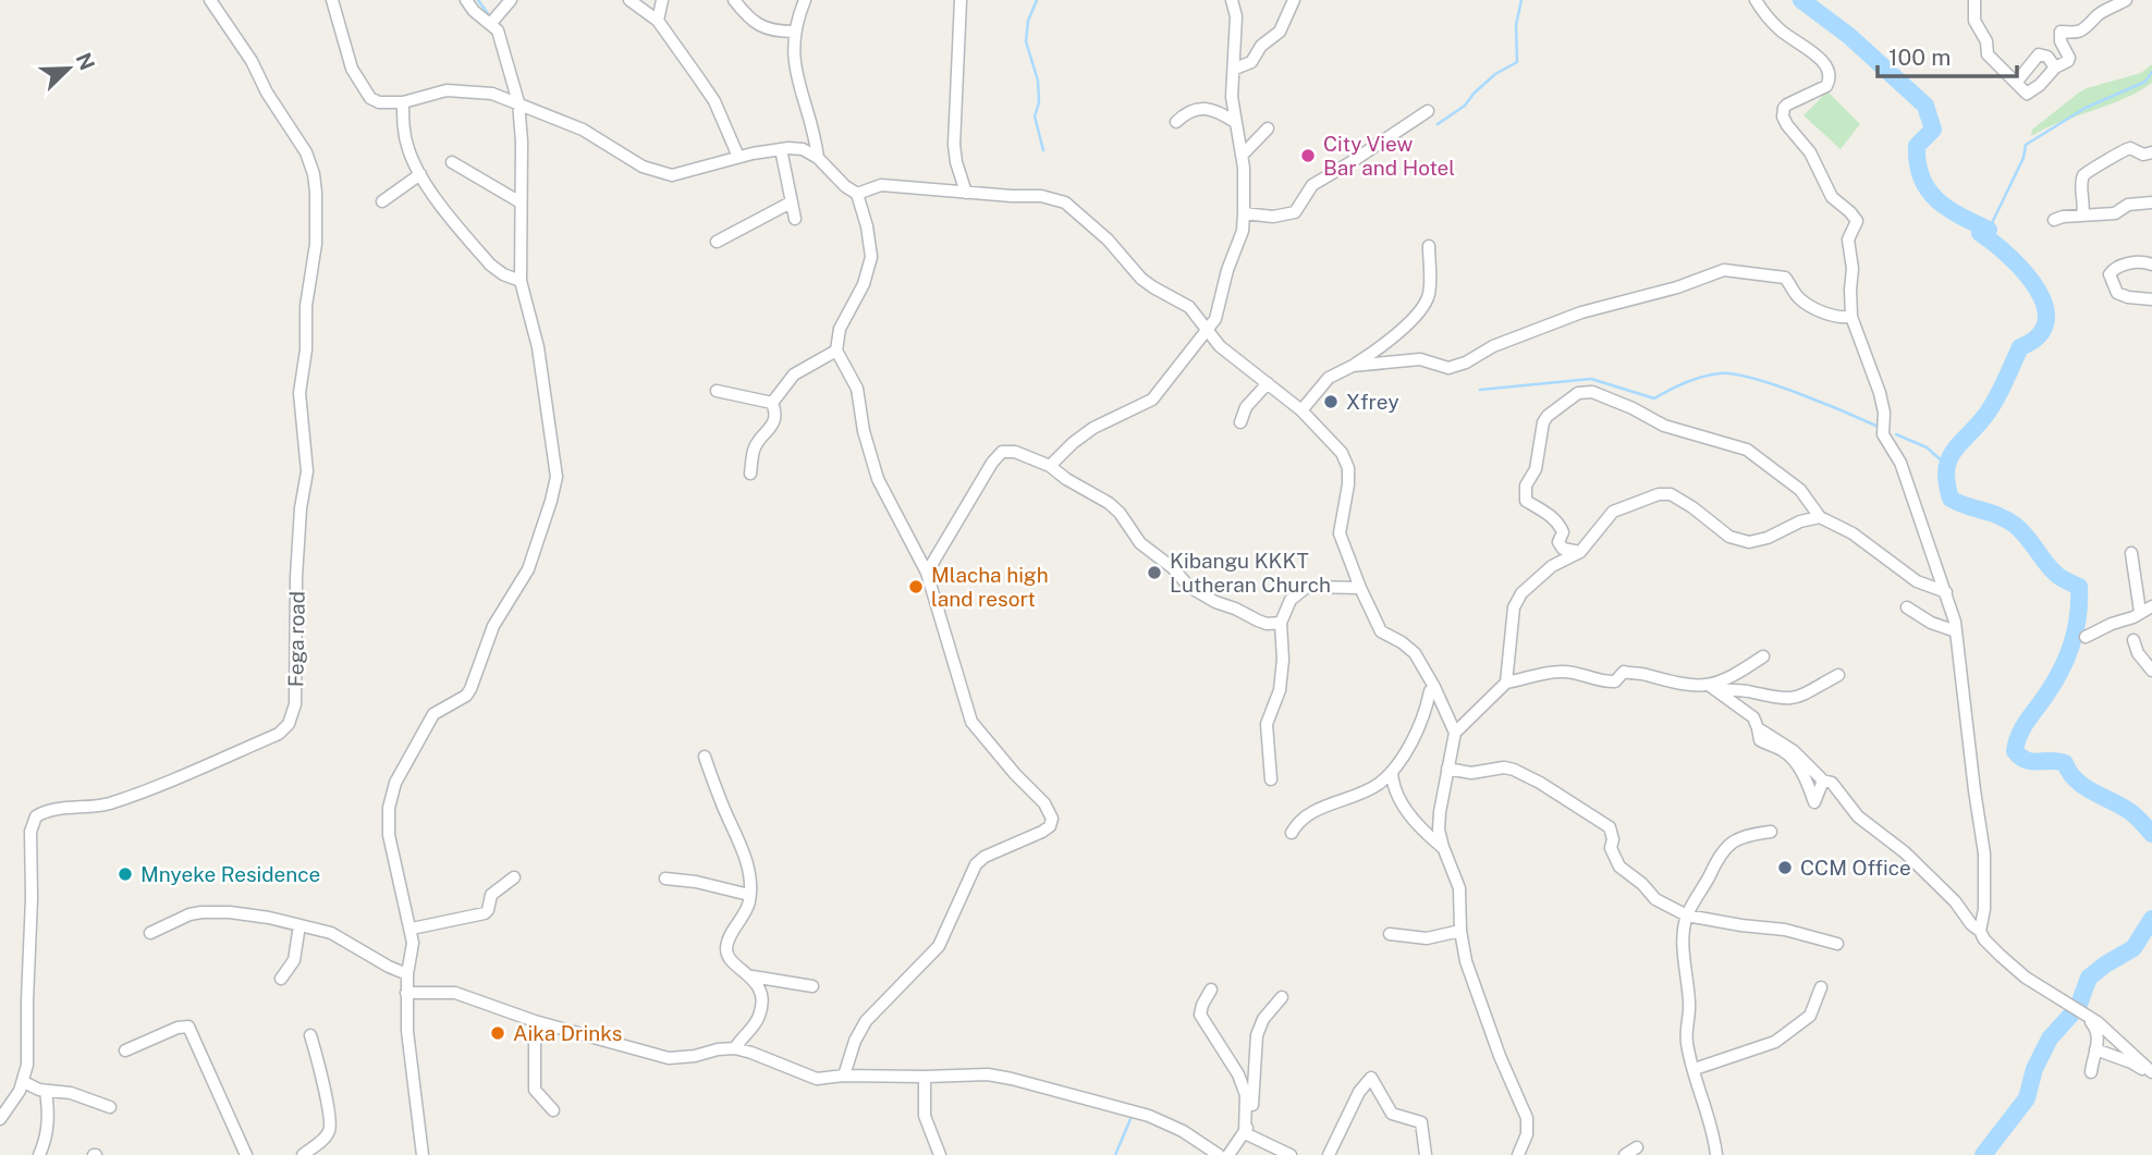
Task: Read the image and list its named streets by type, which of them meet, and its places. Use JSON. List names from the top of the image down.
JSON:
{
  "streets": {
    "street": ["Fega road"]
  },
  "places": [
    "City View Bar and Hotel",
    "Xfrey",
    "Kibangu KKKT Lutheran Church",
    "Mlacha high land resort",
    "CCM Office",
    "Mnyeke Residence",
    "Aika Drinks"
  ],
  "scale_bar": "100 m",
  "north": "top right"
}
